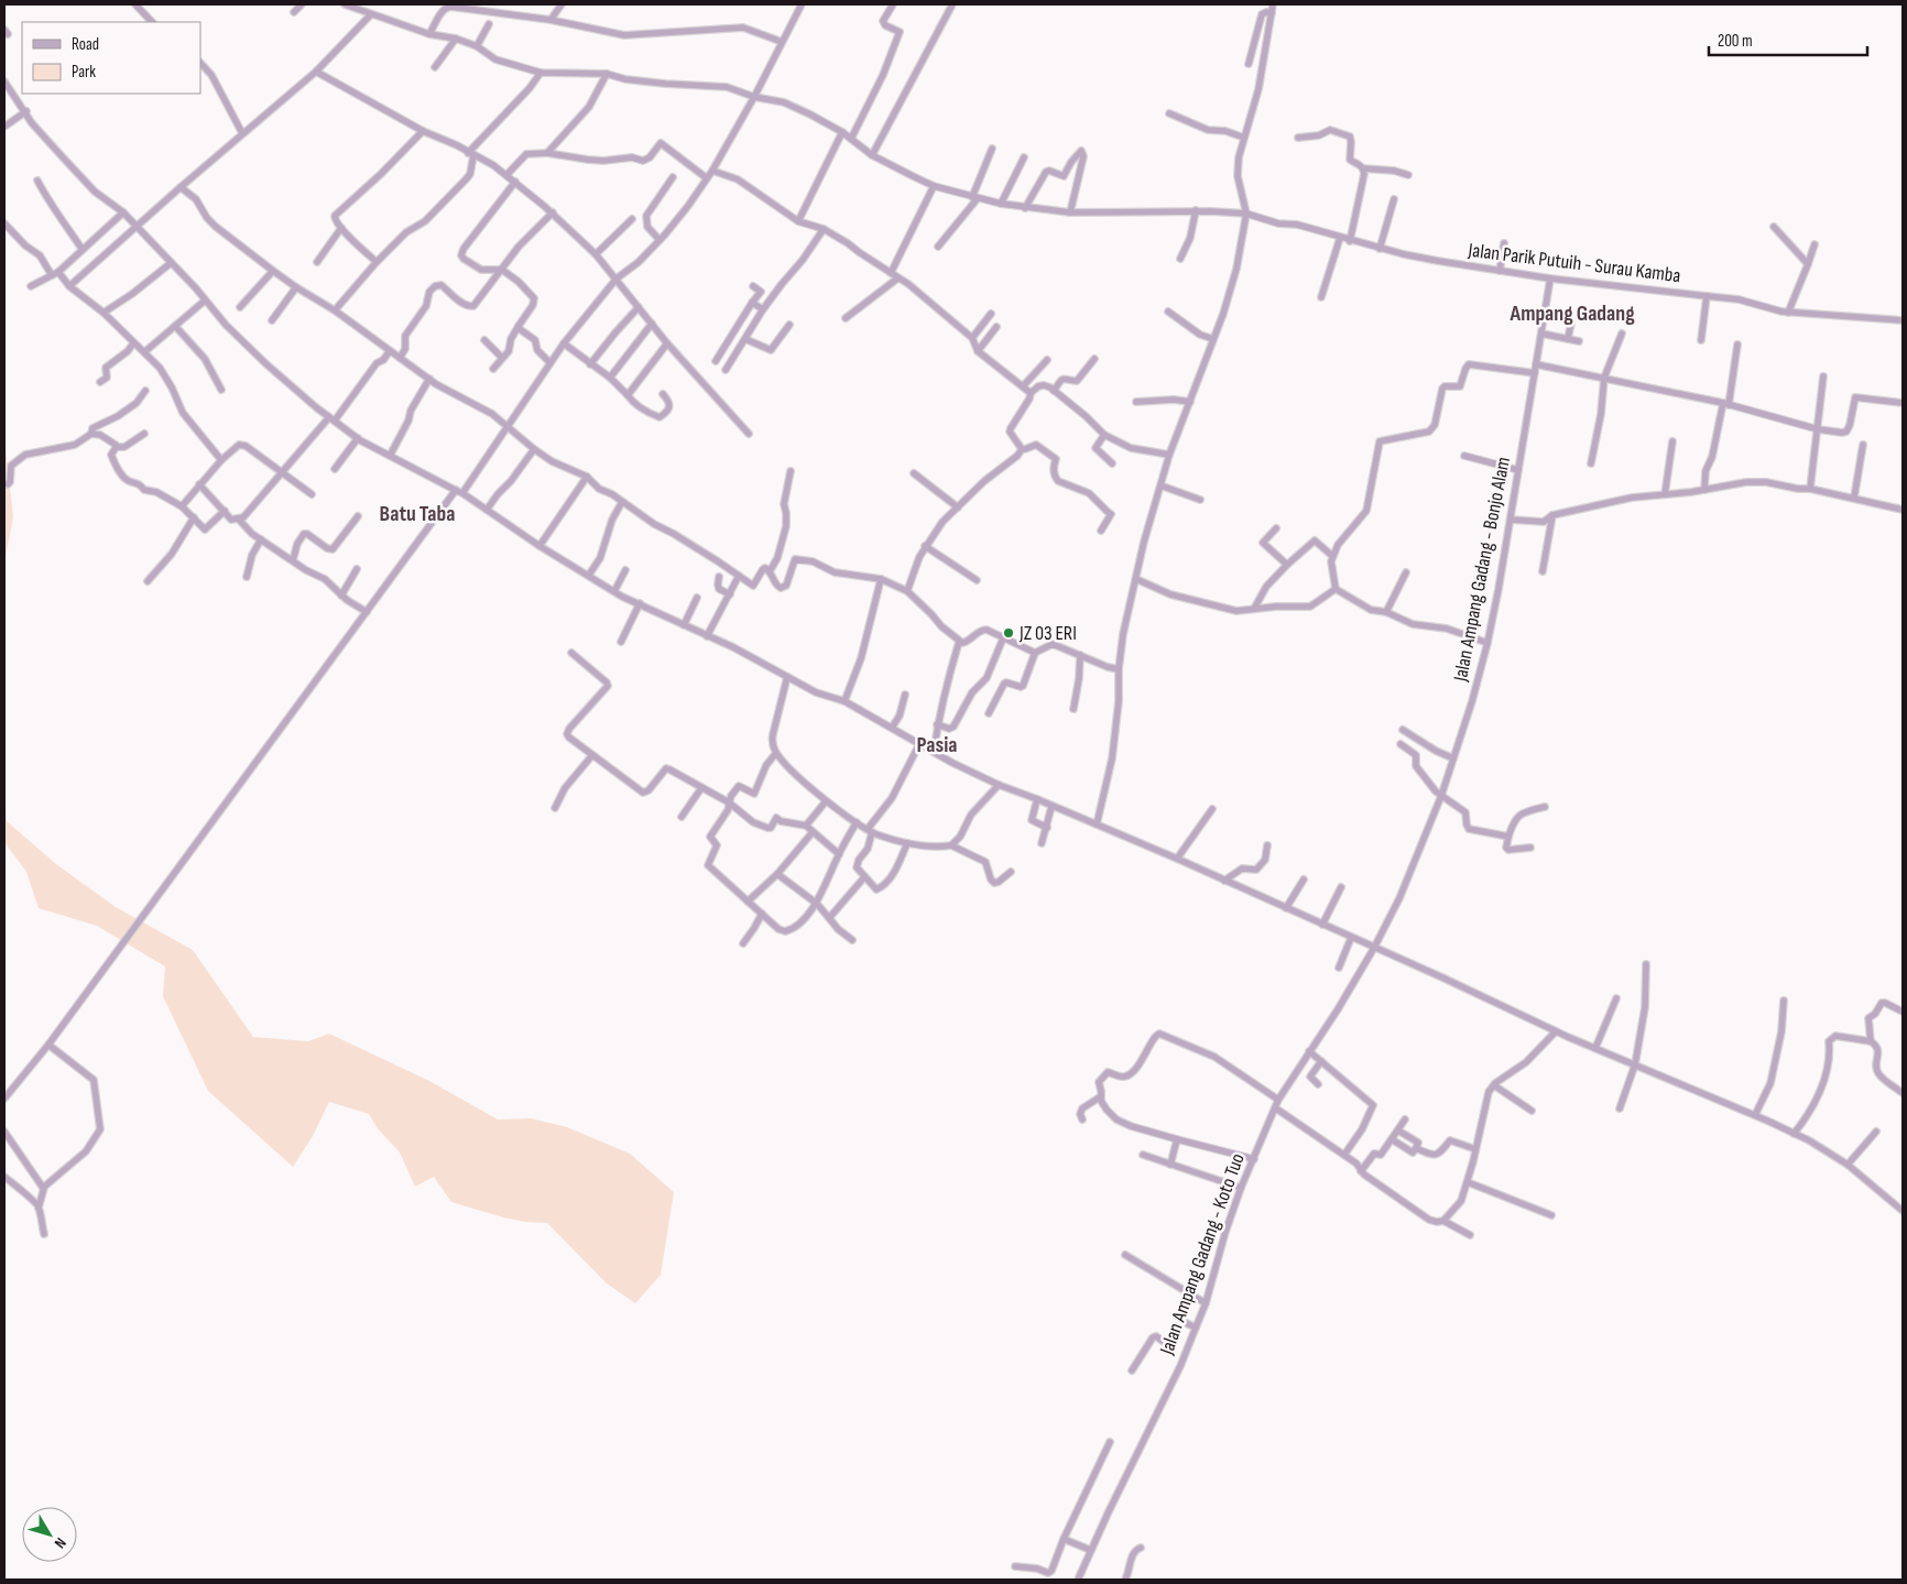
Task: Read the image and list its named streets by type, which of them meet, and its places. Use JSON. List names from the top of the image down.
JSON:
{
  "streets": {
    "street": ["Jalan Parik Putuih - Surau Kamba", "Jalan Ampang Gadang - Bonjo Alam", "Jalan Ampang Gadang - Koto Tuo"]
  },
  "crossings": [
    ["Jalan Parik Putuih - Surau Kamba", "Jalan Ampang Gadang - Bonjo Alam"],
    ["Jalan Ampang Gadang - Bonjo Alam", "Jalan Ampang Gadang - Koto Tuo"]
  ],
  "districts": ["Ampang Gadang", "Batu Taba", "Pasia"],
  "places": ["JZ 03 ERI"],
  "legend": ["Road", "Park"],
  "scale_bar": "200 m",
  "north": "bottom right"
}
